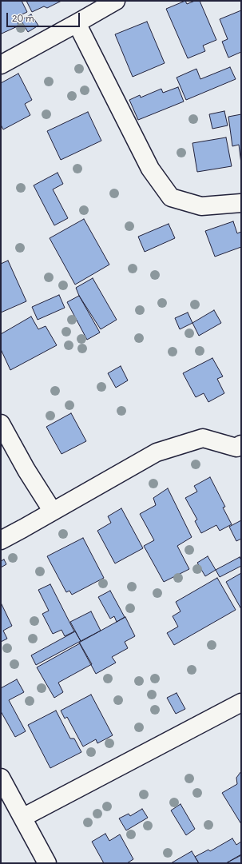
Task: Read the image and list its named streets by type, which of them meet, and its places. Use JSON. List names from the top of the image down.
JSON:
{
  "scale_bar": "20 m"
}
